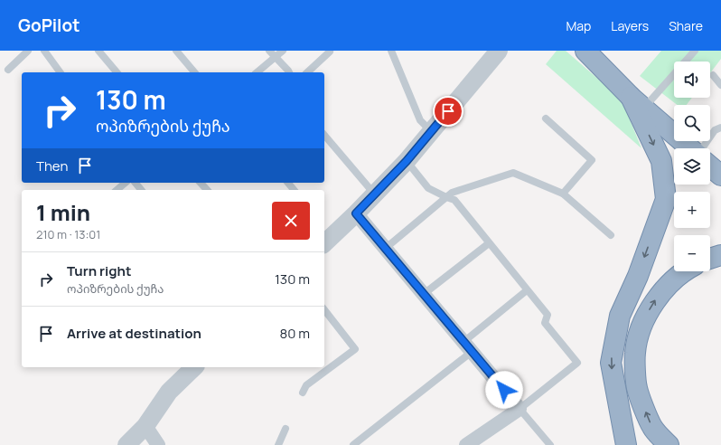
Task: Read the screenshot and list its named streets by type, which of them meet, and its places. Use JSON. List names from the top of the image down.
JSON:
{
  "page": {
    "header": "GoPilot",
    "nav": ["Map", "Layers", "Share"],
    "map_buttons": ["+", "−"],
    "turn": ["130 m", "ოპიზრების ქუჩა"],
    "then": "Then",
    "heading": ["1 min", "210 m · 13:01"],
    "list": [
      {
        "name": "Turn right",
        "note": "ოპიზრების ქუჩა",
        "value": "130 m"
      },
      {
        "name": "Arrive at destination",
        "value": "80 m"
      }
    ]
  }
}
